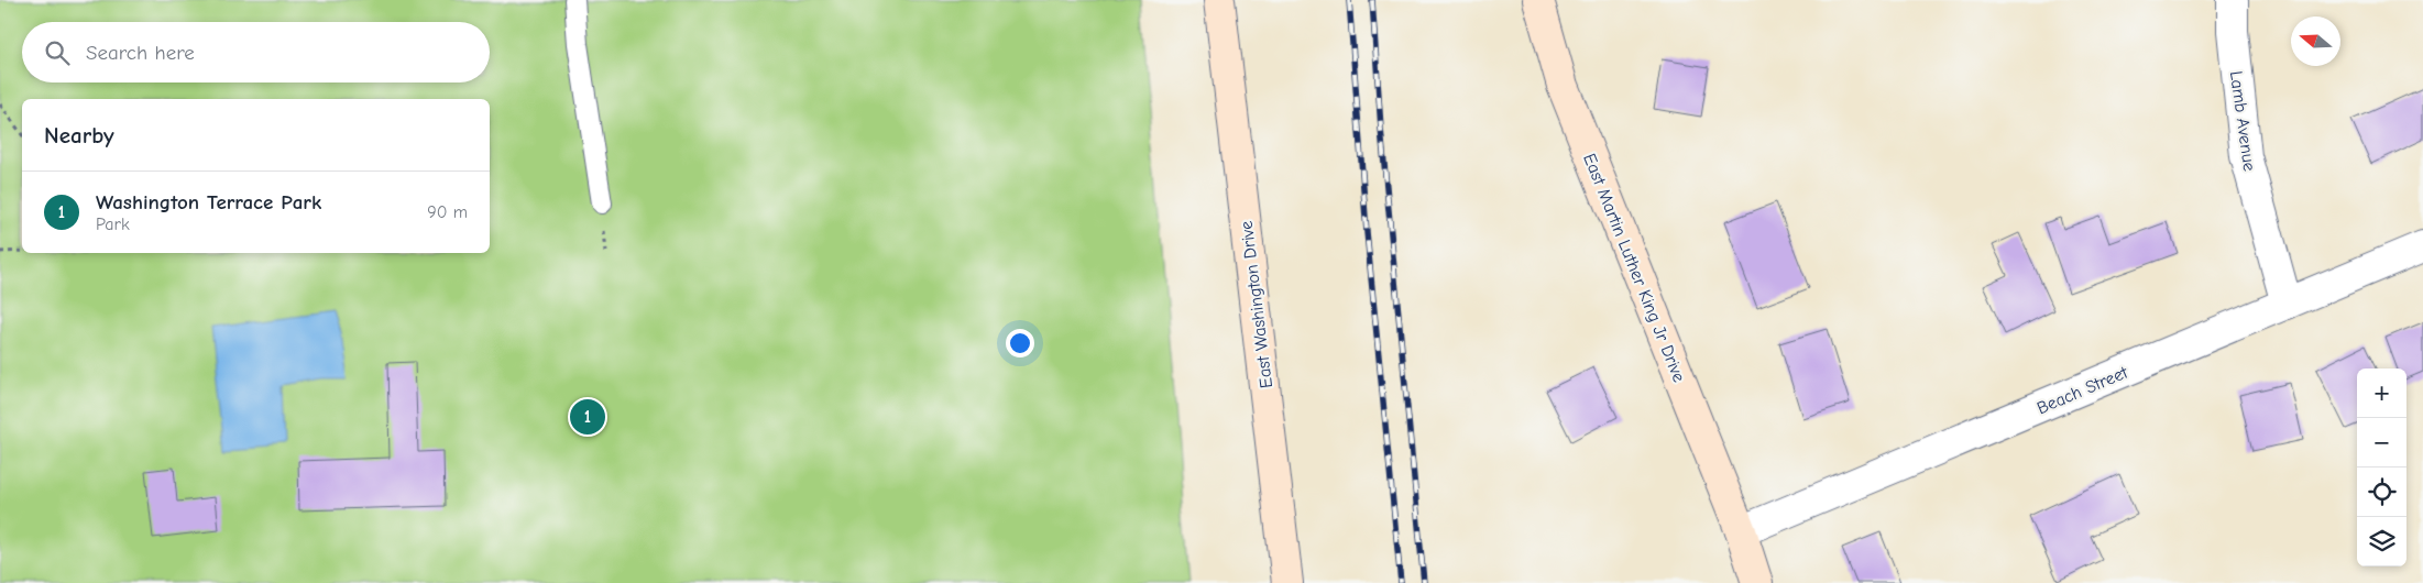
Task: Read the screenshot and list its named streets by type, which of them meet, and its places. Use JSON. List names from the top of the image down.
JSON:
{
  "streets": {
    "main road": ["East Martin Luther King Jr Drive", "East Washington Drive"],
    "street": ["Lamb Avenue", "Beach Street"]
  },
  "crossings": [
    ["Lamb Avenue", "Beach Street"],
    ["East Martin Luther King Jr Drive", "Beach Street"]
  ],
  "north": "left",
  "page": {
    "search": "Search here",
    "heading": "Nearby",
    "list": [
      {
        "mark": "1",
        "name": "Washington Terrace Park",
        "note": "Park",
        "value": "90 m"
      }
    ],
    "map_buttons": ["+", "−"],
    "pins": "1"
  }
}
